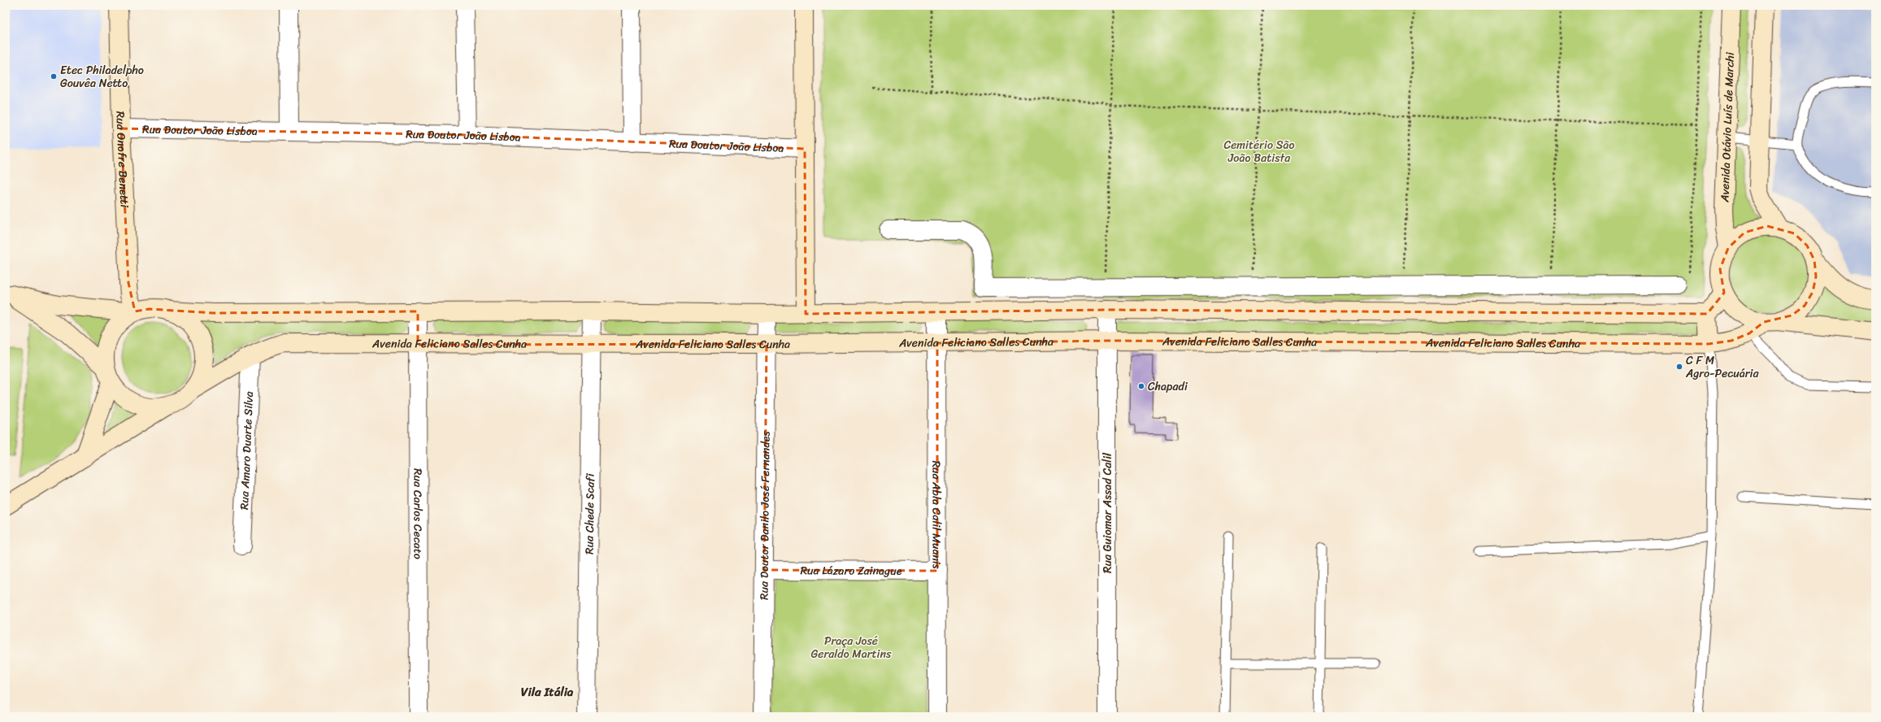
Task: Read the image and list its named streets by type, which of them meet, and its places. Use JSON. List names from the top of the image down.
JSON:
{
  "streets": {
    "main road": ["Avenida Otávio Luís de Marchi", "Rua Onofre Benetti", "Avenida Feliciano Salles Cunha"],
    "street": [
      "Rua Doutor João Lisboa",
      "Rua Amaro Duarte Silva",
      "Rua Guiomar Assad Calil",
      "Rua Carlos Cecato",
      "Rua Chede Scafi",
      "Rua Abla Calil Muanis",
      "Rua Doutor Danilo José Fernandes",
      "Rua Lázaro Zainague"
    ]
  },
  "crossings": [
    ["Avenida Otávio Luís de Marchi", "Avenida Feliciano Salles Cunha"],
    ["Rua Doutor João Lisboa", "Rua Onofre Benetti"],
    ["Rua Onofre Benetti", "Avenida Feliciano Salles Cunha"],
    ["Avenida Feliciano Salles Cunha", "Rua Amaro Duarte Silva"],
    ["Avenida Feliciano Salles Cunha", "Rua Guiomar Assad Calil"],
    ["Avenida Feliciano Salles Cunha", "Rua Carlos Cecato"],
    ["Avenida Feliciano Salles Cunha", "Rua Chede Scafi"],
    ["Avenida Feliciano Salles Cunha", "Rua Abla Calil Muanis"],
    ["Avenida Feliciano Salles Cunha", "Rua Doutor Danilo José Fernandes"],
    ["Rua Abla Calil Muanis", "Rua Lázaro Zainague"],
    ["Rua Doutor Danilo José Fernandes", "Rua Lázaro Zainague"]
  ],
  "districts": ["Vila Itália"],
  "parks": ["Cemitério São João Batista", "Praça José Geraldo Martins"],
  "places": ["Etec Philadelpho Gouvêa Netto", "C F M Agro-Pecuária", "Chapadi"]
}
